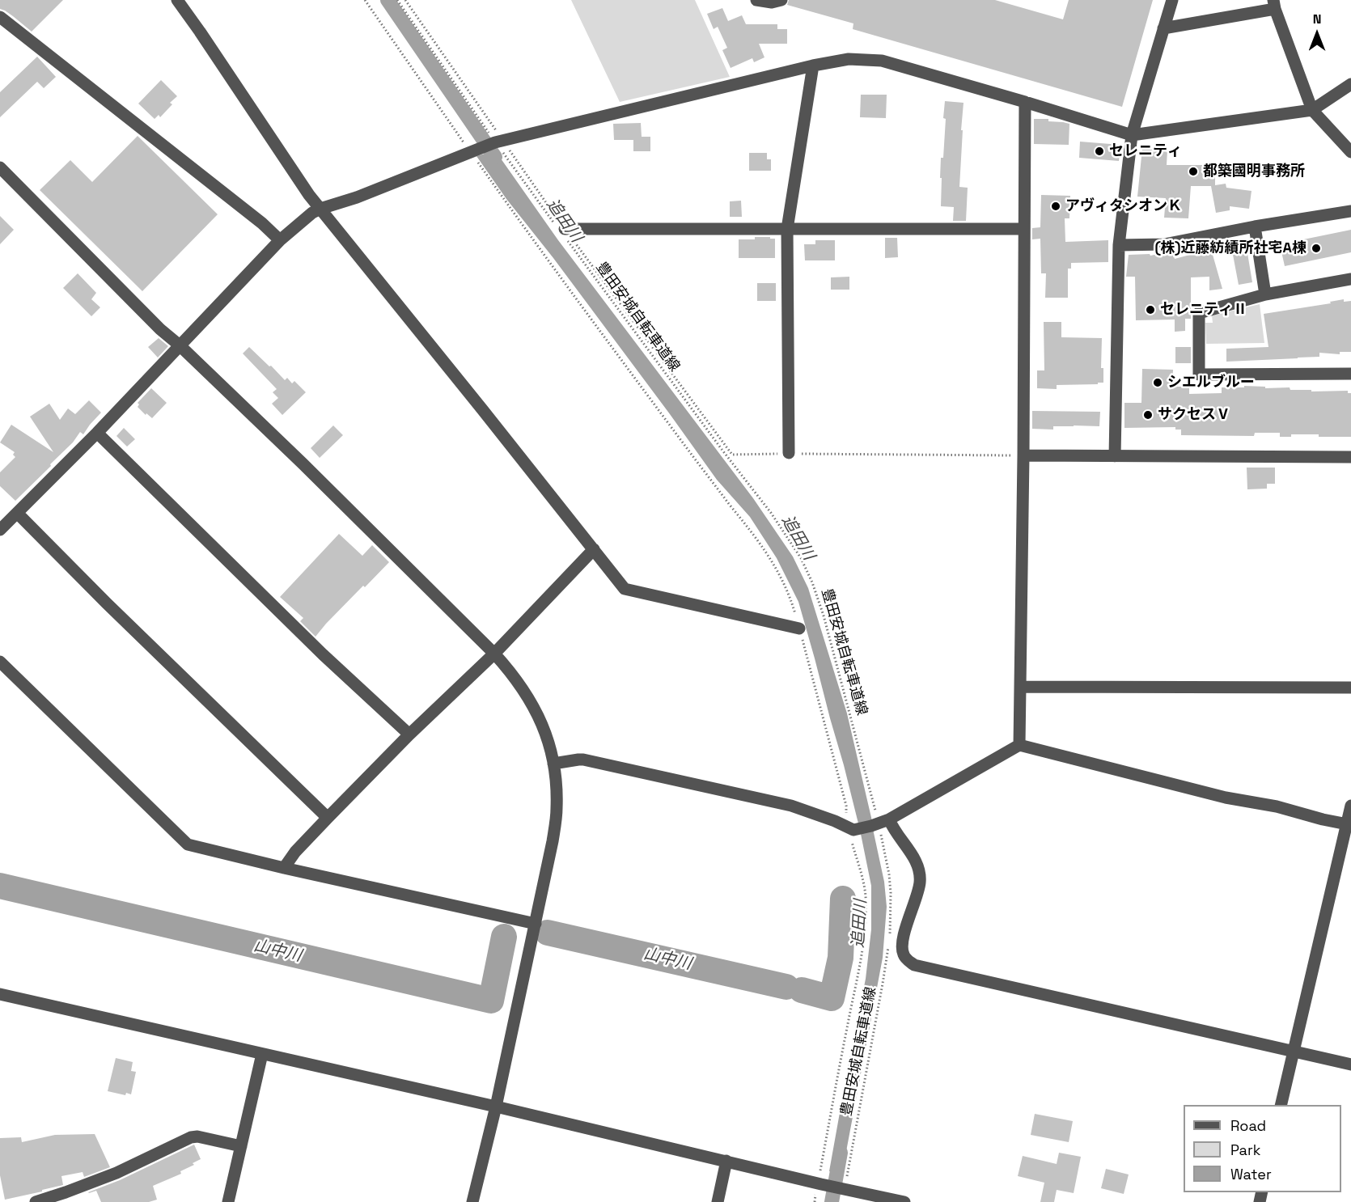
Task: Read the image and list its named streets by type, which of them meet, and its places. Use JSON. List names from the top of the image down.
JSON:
{
  "streets": {
    "path": ["豊田安城自転車道線"]
  },
  "water": ["追田川", "山中川"],
  "places": [
    "セレニティ",
    "都築國明事務所",
    "アヴィタシオンＫ",
    "(株)近藤紡績所社宅A棟",
    "セレニティⅡ",
    "シエルブルー",
    "サクセスⅤ"
  ],
  "legend": ["Road", "Park", "Water"],
  "north": "top"
}
